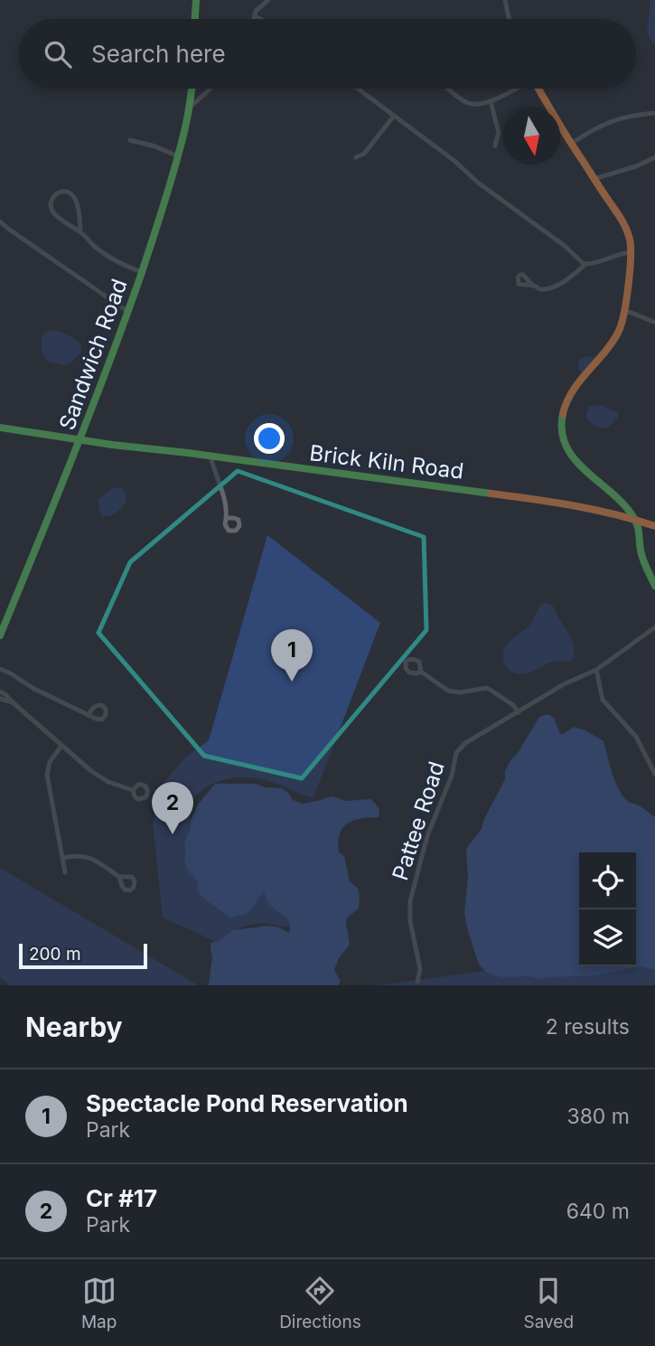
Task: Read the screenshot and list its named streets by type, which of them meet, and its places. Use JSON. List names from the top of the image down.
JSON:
{
  "streets": {
    "main road": ["Sandwich Road", "Brick Kiln Road"],
    "street": ["Pattee Road"]
  },
  "crossings": [
    ["Sandwich Road", "Brick Kiln Road"]
  ],
  "scale_bar": "200 m",
  "north": "bottom",
  "page": {
    "search": "Search here",
    "pins": ["1", "2"],
    "scale": "200 m",
    "heading": ["Nearby", "2 results"],
    "list": [
      {
        "mark": "1",
        "name": "Spectacle Pond Reservation",
        "note": "Park",
        "value": "380 m"
      },
      {
        "mark": "2",
        "name": "Cr #17",
        "note": "Park",
        "value": "640 m"
      }
    ],
    "nav": ["Map", "Directions", "Saved"]
  }
}
